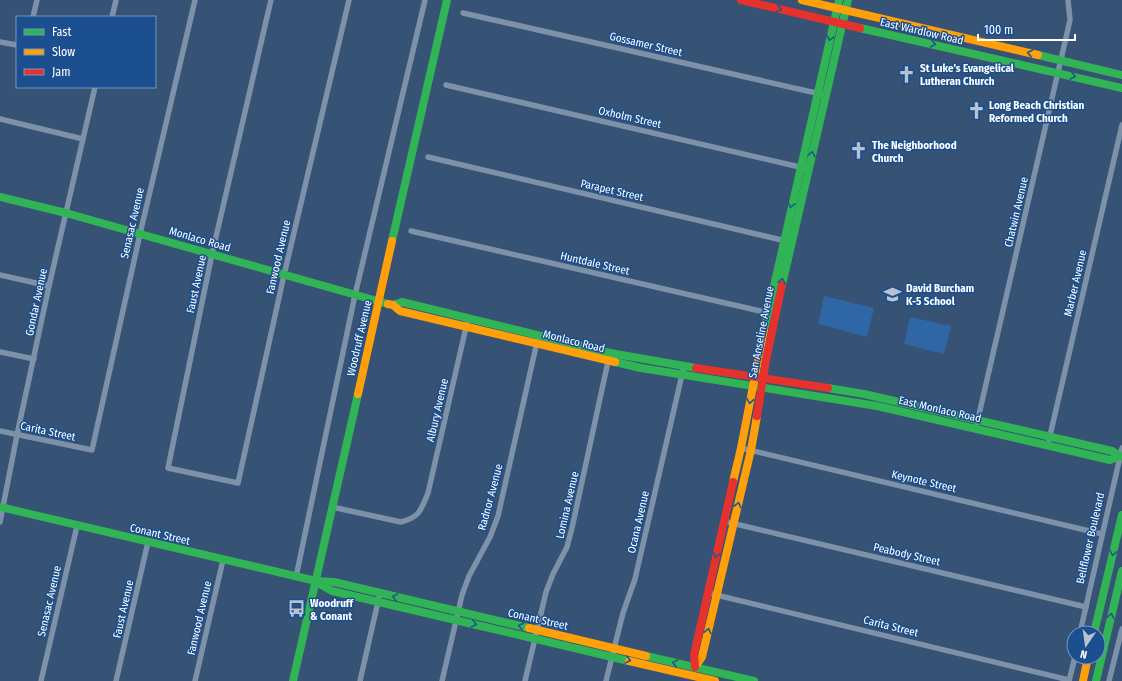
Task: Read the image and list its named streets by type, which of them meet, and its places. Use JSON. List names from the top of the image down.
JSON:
{
  "streets": {
    "street": [
      "East Wardlow Road",
      "Gossamer Street",
      "Oxholm Street",
      "Parapet Street",
      "Chatwin Avenue",
      "Senasac Avenue",
      "Monlaco Road",
      "Fanwood Avenue",
      "Huntdale Street",
      "Marber Avenue",
      "Faust Avenue",
      "Gondar Avenue",
      "San Anseline Avenue",
      "Woodruff Avenue",
      "East Monlaco Road",
      "Albury Avenue",
      "Carita Street",
      "Keynote Street",
      "Radnor Avenue",
      "Lomina Avenue",
      "Ocana Avenue",
      "Conant Street",
      "Bellflower Boulevard",
      "Peabody Street"
    ]
  },
  "crossings": [
    ["East Wardlow Road", "Chatwin Avenue"],
    ["East Wardlow Road", "San Anseline Avenue"],
    ["Gossamer Street", "San Anseline Avenue"],
    ["Oxholm Street", "San Anseline Avenue"],
    ["Parapet Street", "San Anseline Avenue"],
    ["Chatwin Avenue", "East Monlaco Road"],
    ["Senasac Avenue", "Monlaco Road"],
    ["Senasac Avenue", "Carita Street"],
    ["Senasac Avenue", "Conant Street"],
    ["Monlaco Road", "Fanwood Avenue"],
    ["Monlaco Road", "Faust Avenue"],
    ["Monlaco Road", "Gondar Avenue"],
    ["Monlaco Road", "San Anseline Avenue"],
    ["Monlaco Road", "Woodruff Avenue"],
    ["Monlaco Road", "East Monlaco Road"],
    ["Monlaco Road", "Albury Avenue"],
    ["Monlaco Road", "Radnor Avenue"],
    ["Monlaco Road", "Lomina Avenue"],
    ["Monlaco Road", "Ocana Avenue"],
    ["Fanwood Avenue", "Faust Avenue"],
    ["Fanwood Avenue", "Conant Street"],
    ["Huntdale Street", "San Anseline Avenue"],
    ["Marber Avenue", "East Monlaco Road"],
    ["Faust Avenue", "Conant Street"],
    ["Gondar Avenue", "Carita Street"],
    ["Gondar Avenue", "Conant Street"],
    ["San Anseline Avenue", "East Monlaco Road"],
    ["San Anseline Avenue", "Carita Street"],
    ["San Anseline Avenue", "Keynote Street"],
    ["San Anseline Avenue", "Conant Street"],
    ["San Anseline Avenue", "Peabody Street"],
    ["Woodruff Avenue", "Albury Avenue"],
    ["Woodruff Avenue", "Conant Street"],
    ["East Monlaco Road", "Bellflower Boulevard"],
    ["Keynote Street", "Bellflower Boulevard"],
    ["Radnor Avenue", "Conant Street"],
    ["Lomina Avenue", "Conant Street"],
    ["Ocana Avenue", "Conant Street"],
    ["Bellflower Boulevard", "Peabody Street"]
  ],
  "places": {
    "church": ["St Luke's Evangelical Lutheran Church", "Long Beach Christian Reformed Church", "The Neighborhood Church"],
    "school or university": ["David Burcham K-5 School"],
    "bus stop": ["Woodruff & Conant"]
  },
  "legend": ["Fast", "Slow", "Jam"],
  "scale_bar": "100 m",
  "north": "bottom"
}
